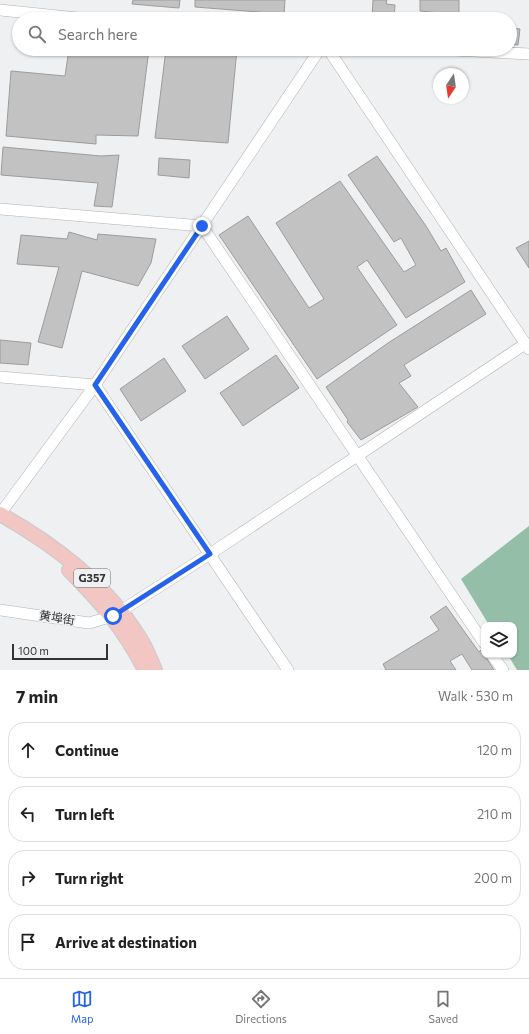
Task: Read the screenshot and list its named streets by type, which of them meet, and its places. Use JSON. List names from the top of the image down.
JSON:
{
  "streets": {
    "highway": ["G357"],
    "street": ["黄埠街"]
  },
  "crossings": [
    ["G357", "黄埠街"]
  ],
  "scale_bar": "100 m",
  "north": "bottom",
  "page": {
    "search": "Search here",
    "scale": "100 m",
    "heading": ["7 min", "Walk · 530 m"],
    "list": [
      ["Continue", "120 m"],
      ["Turn left", "210 m"],
      ["Turn right", "200 m"],
      "Arrive at destination"
    ],
    "nav": ["Map", "Directions", "Saved"]
  }
}
